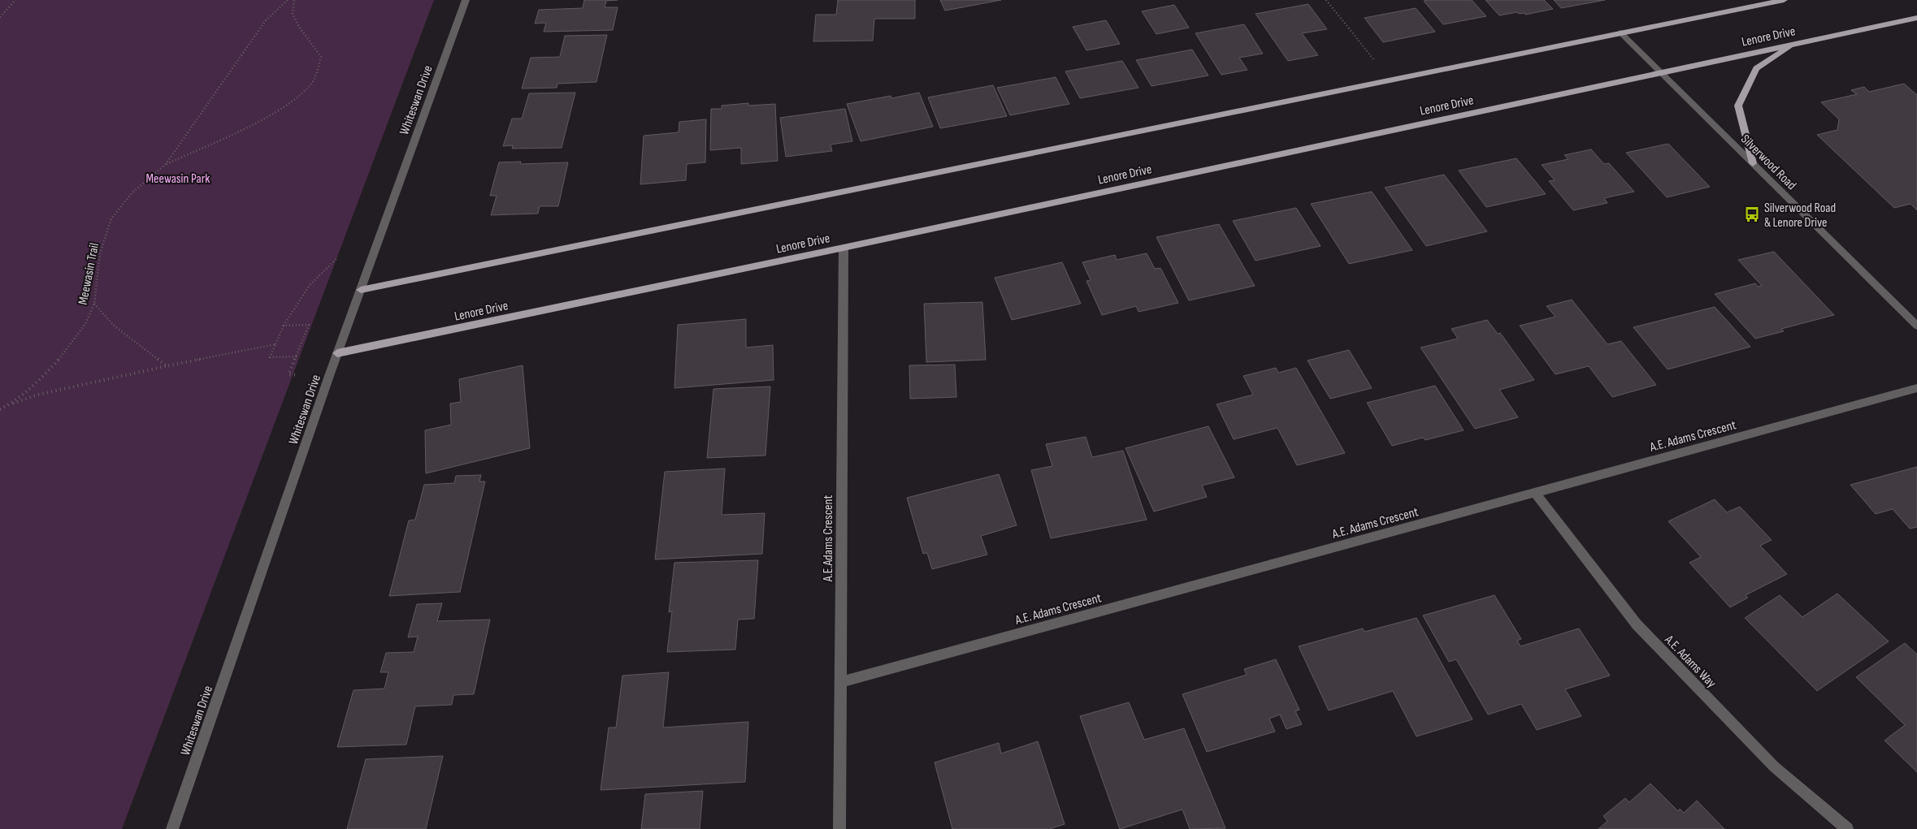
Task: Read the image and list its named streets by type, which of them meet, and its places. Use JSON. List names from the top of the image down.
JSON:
{
  "streets": {
    "main road": ["Lenore Drive"],
    "street": [
      "Whiteswan Drive",
      "Silverwood Road",
      "A.E. Adams Crescent",
      "A.E.Adams Crescent",
      "A.E. Adams Way"
    ],
    "path": ["Meewasin Trail"]
  },
  "crossings": [
    ["Lenore Drive", "Whiteswan Drive"],
    ["Lenore Drive", "Silverwood Road"],
    ["Lenore Drive", "A.E.Adams Crescent"],
    ["A.E. Adams Crescent", "A.E.Adams Crescent"],
    ["A.E. Adams Crescent", "A.E. Adams Way"]
  ],
  "parks": ["Meewasin Park"],
  "places": {
    "bus stop": ["Silverwood Road & Lenore Drive"]
  }
}
